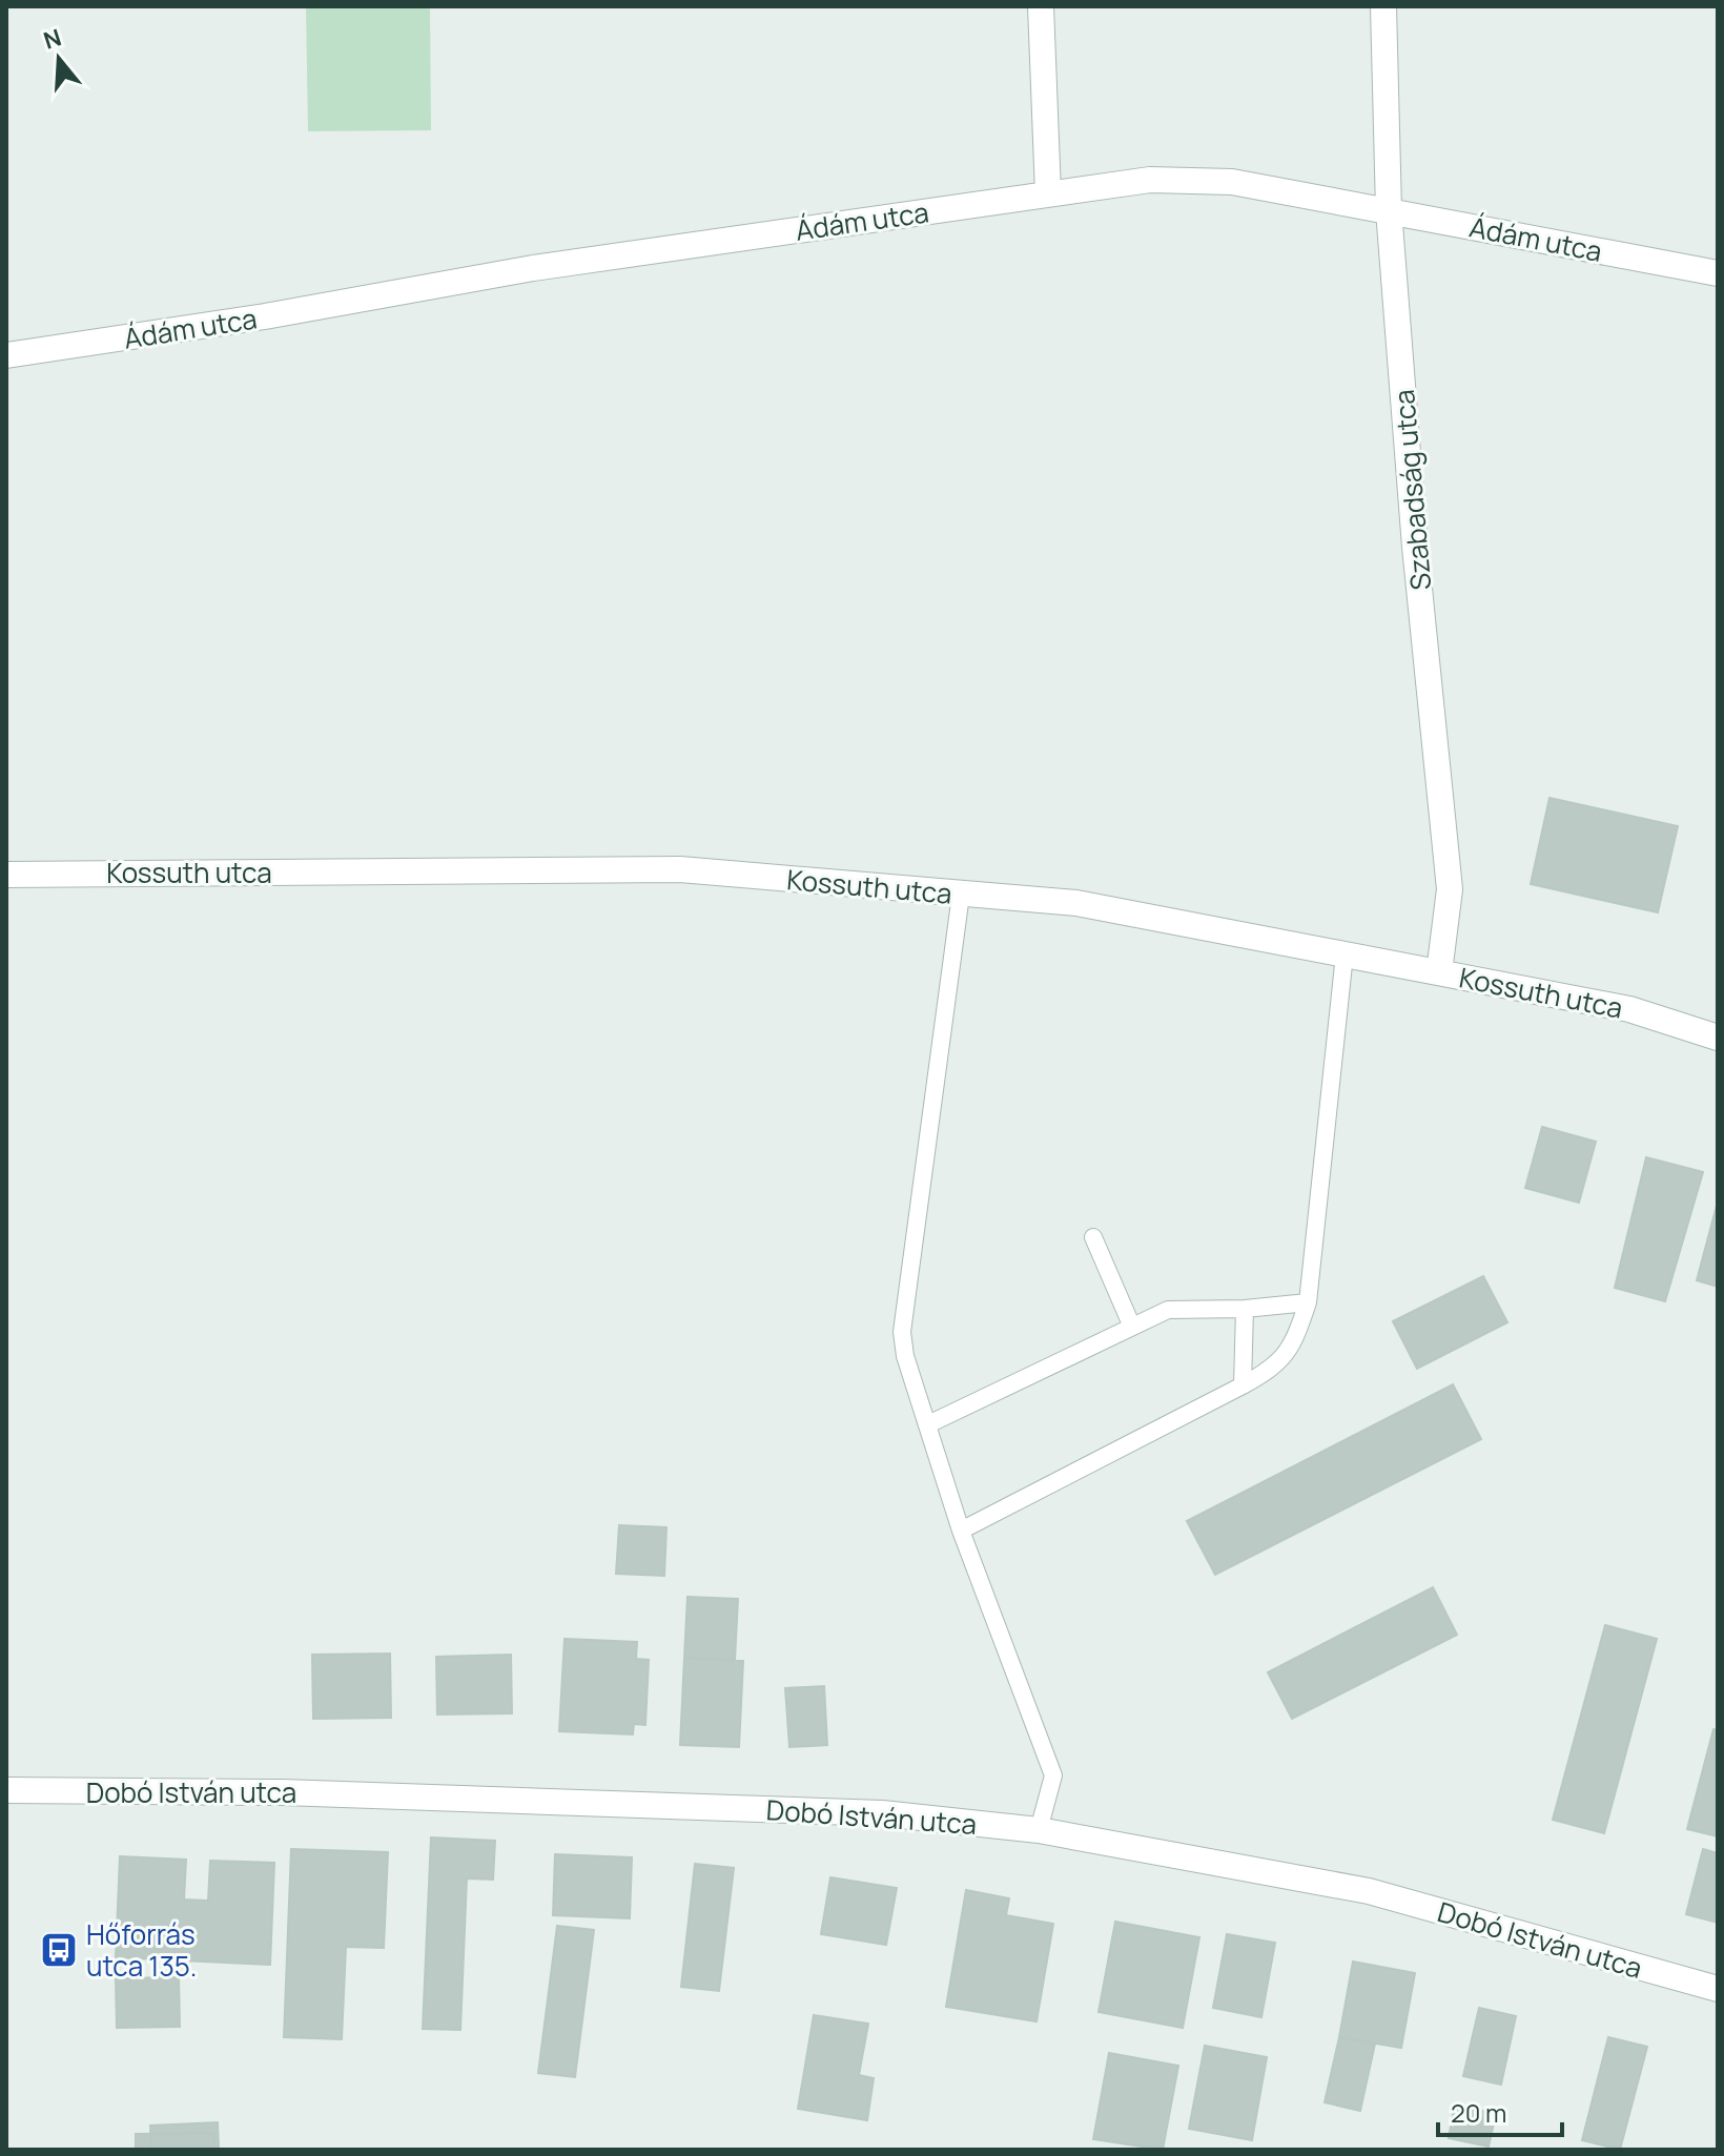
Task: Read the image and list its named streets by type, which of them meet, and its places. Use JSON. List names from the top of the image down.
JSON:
{
  "streets": {
    "street": [
      "Ádám utca",
      "Szabadság utca",
      "Kossuth utca",
      "Dobó István utca"
    ]
  },
  "crossings": [
    ["Ádám utca", "Szabadság utca"],
    ["Szabadság utca", "Kossuth utca"]
  ],
  "places": {
    "bus stop": ["Hőforrás utca 135."]
  },
  "scale_bar": "20 m",
  "north": "top"
}
